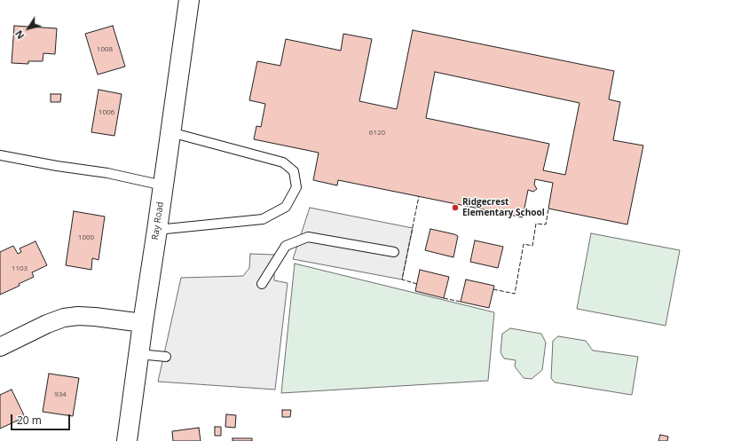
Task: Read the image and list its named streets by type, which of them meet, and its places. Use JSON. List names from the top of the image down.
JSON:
{
  "streets": {
    "street": ["Ray Road"]
  },
  "places": ["Ridgecrest Elementary School"],
  "house_numbers": [
    "1008",
    "1006",
    "6120",
    "1000",
    "1103",
    "934"
  ],
  "scale_bar": "20 m",
  "north": "bottom left"
}
